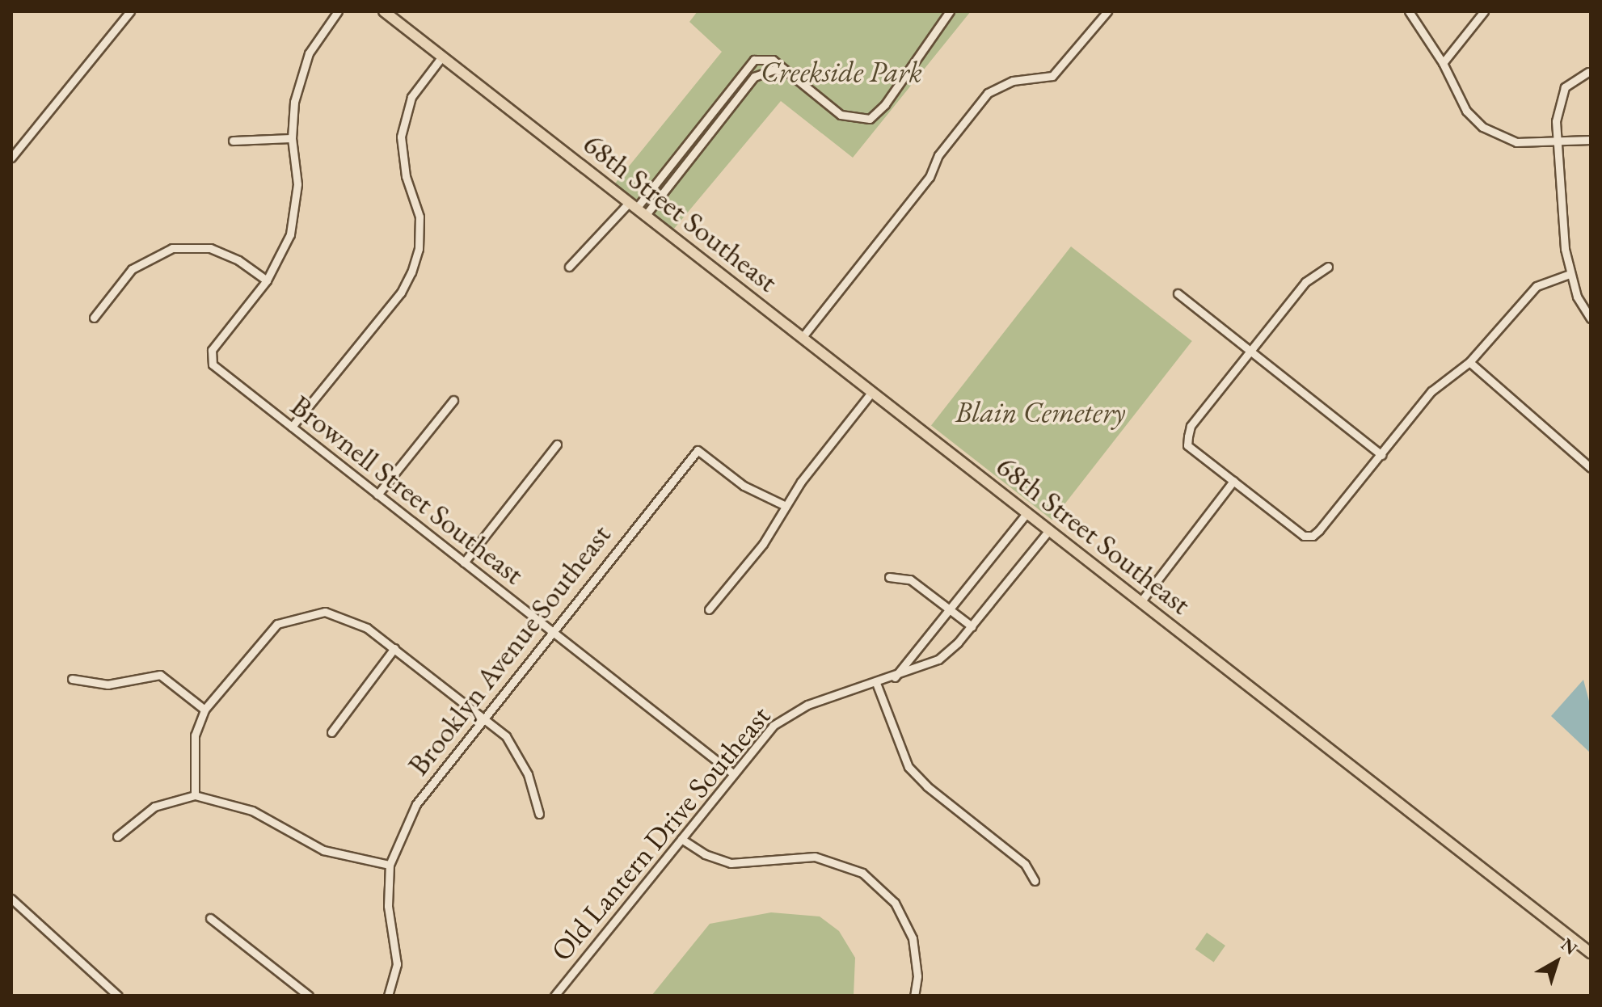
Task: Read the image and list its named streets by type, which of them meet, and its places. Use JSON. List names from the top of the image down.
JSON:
{
  "streets": {
    "main road": ["68th Street Southeast"],
    "street": ["Brownell Street Southeast", "Brooklyn Avenue Southeast", "Old Lantern Drive Southeast"]
  },
  "crossings": [
    ["68th Street Southeast", "Old Lantern Drive Southeast"],
    ["Brownell Street Southeast", "Brooklyn Avenue Southeast"],
    ["Brownell Street Southeast", "Old Lantern Drive Southeast"]
  ],
  "parks": ["Creekside Park", "Blain Cemetery"],
  "north": "top right"
}
